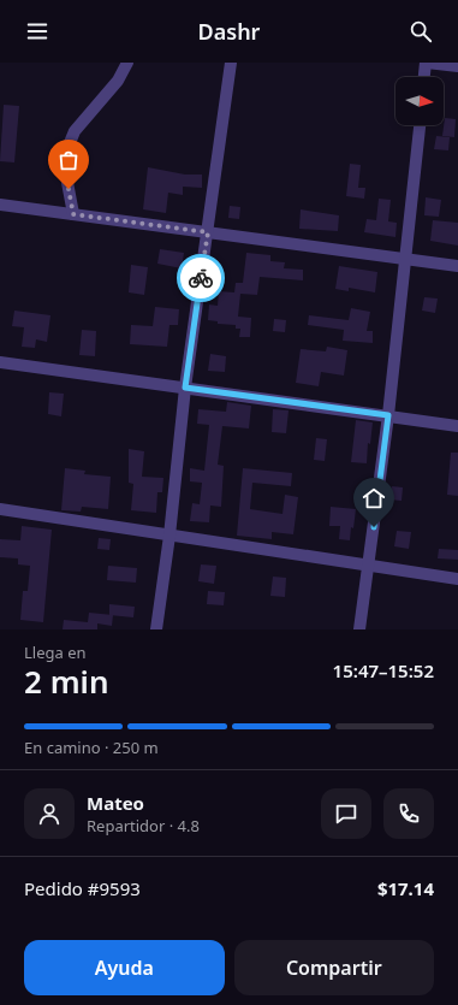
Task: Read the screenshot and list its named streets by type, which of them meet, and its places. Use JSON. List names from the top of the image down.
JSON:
{
  "north": "right",
  "page": {
    "header": "Dashr",
    "heading": ["2 min", "Llega en", "15:47–15:52"],
    "panel": [
      "Mateo",
      "Repartidor · 4.8",
      "Pedido #9593",
      "$17.14"
    ],
    "bar": "En camino · 250 m",
    "buttons": ["Ayuda", "Compartir"]
  }
}
